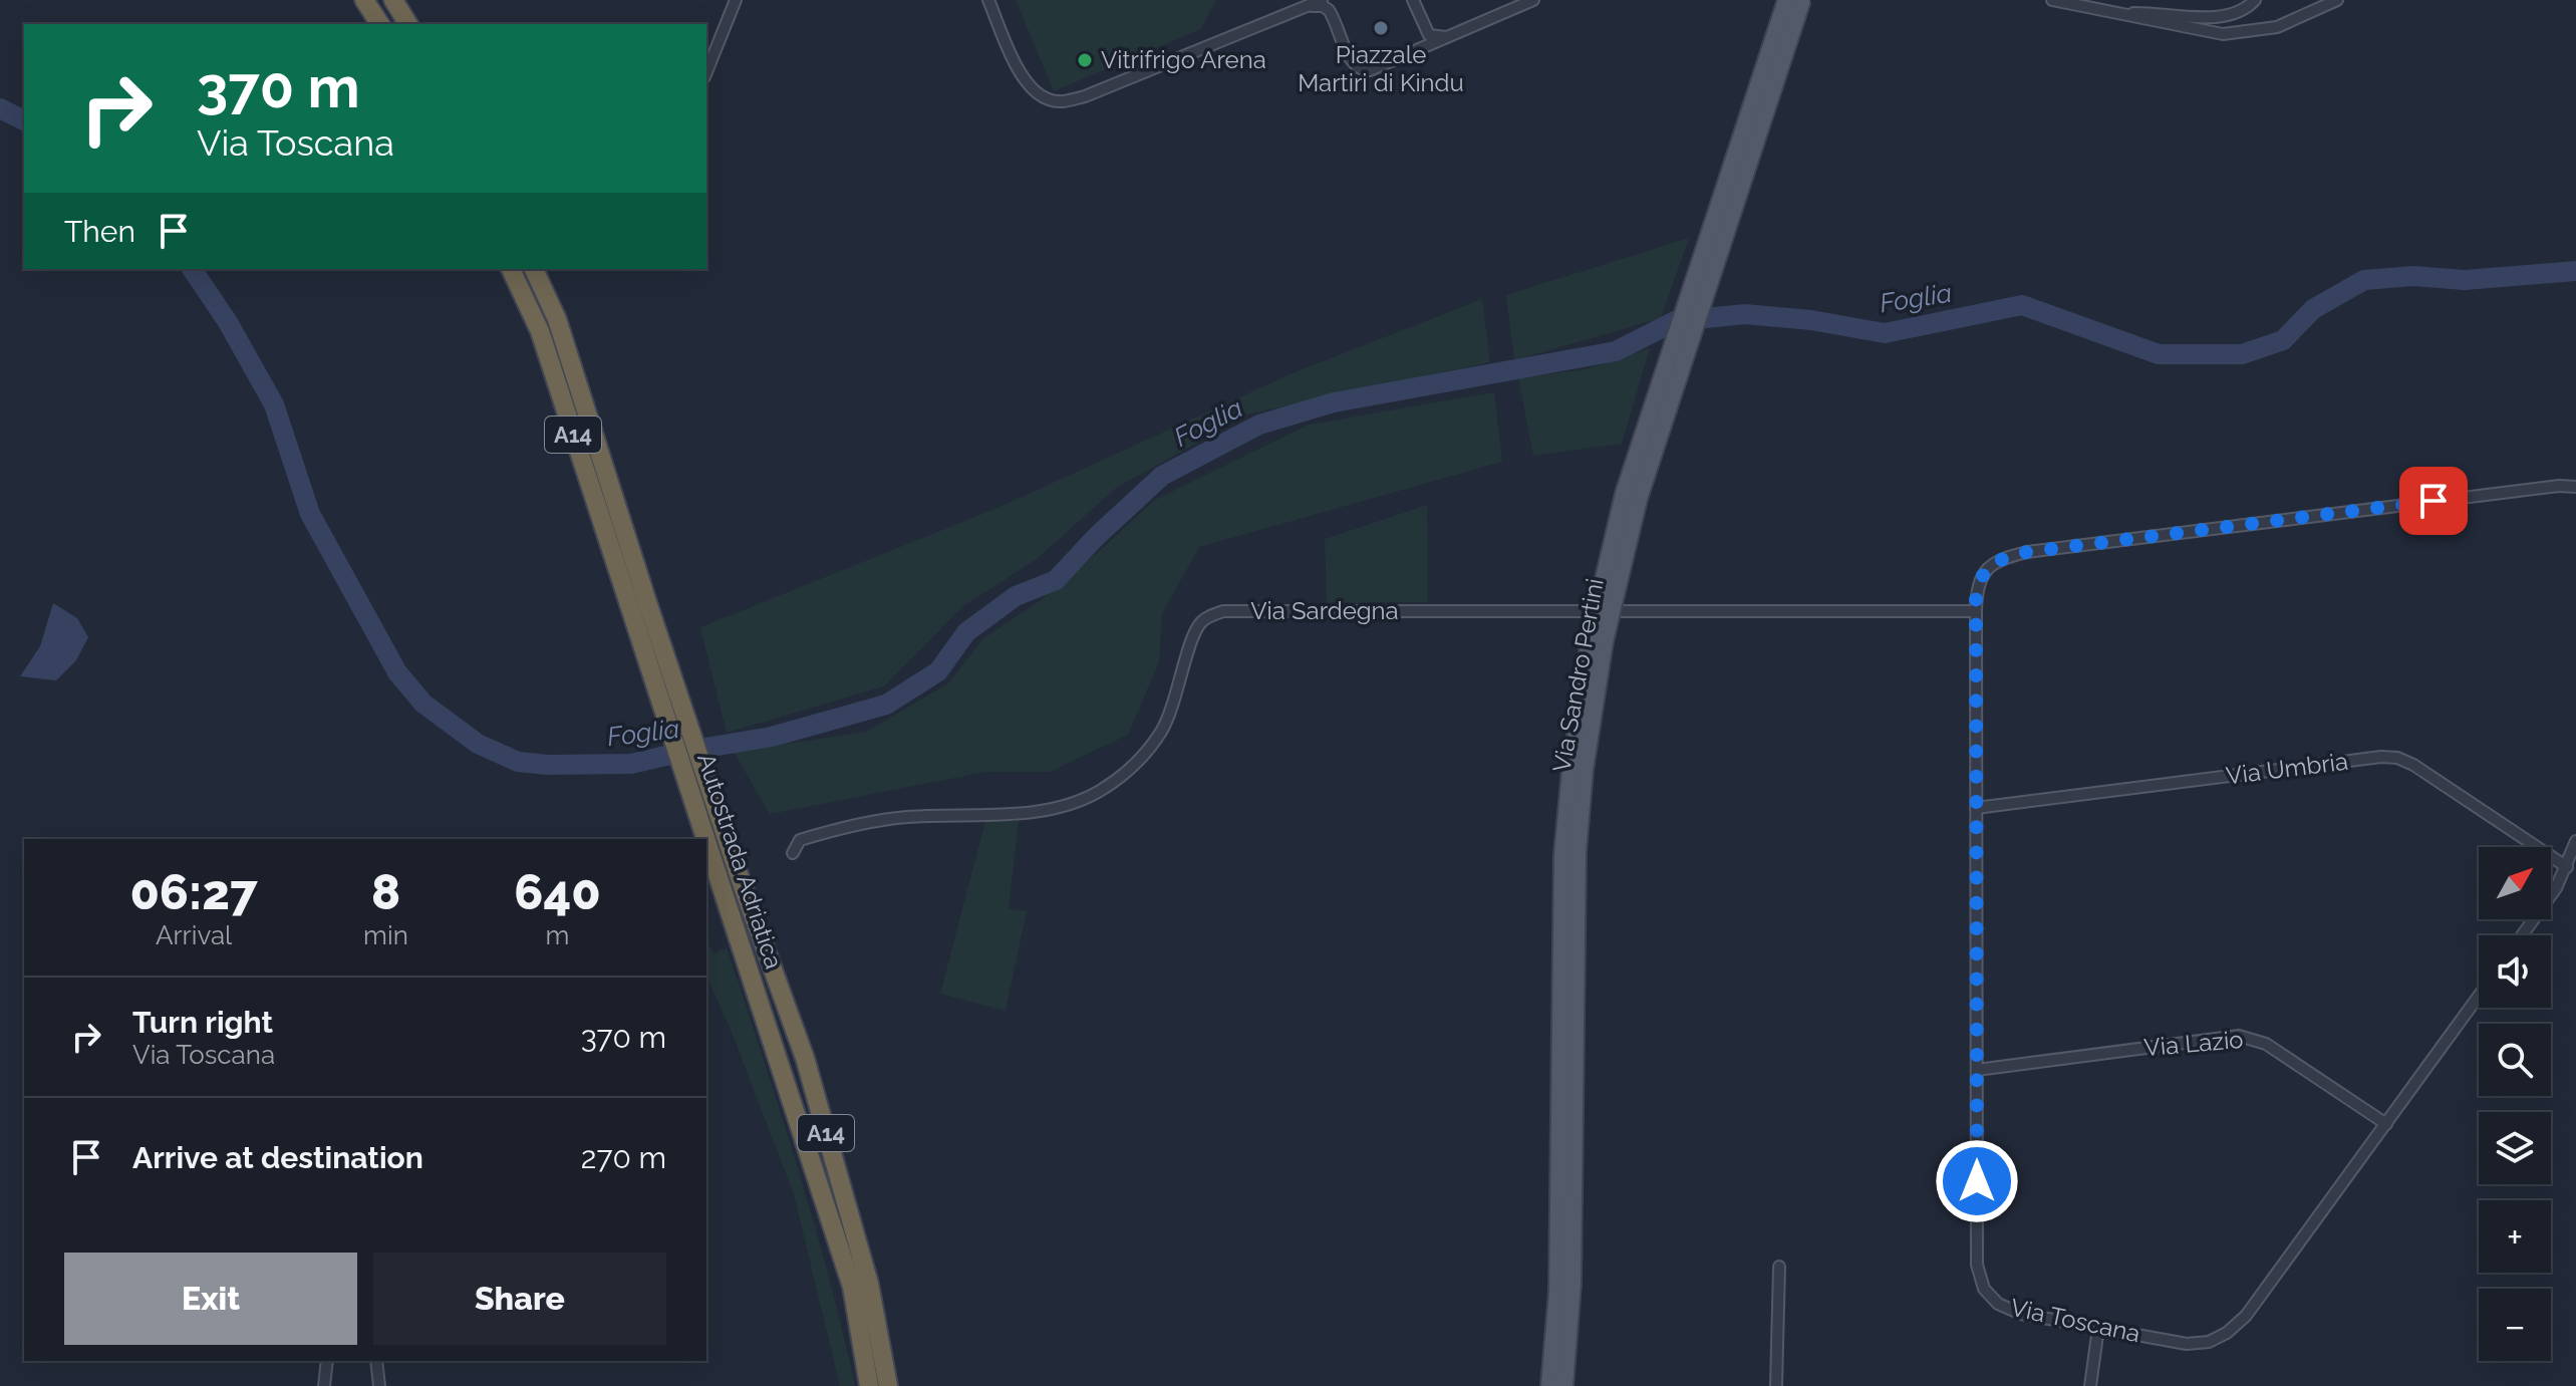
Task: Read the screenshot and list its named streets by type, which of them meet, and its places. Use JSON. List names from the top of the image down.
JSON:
{
  "streets": {
    "highway": ["A14", "Autostrada Adriatica"],
    "main road": ["Via Sandro Pertini"],
    "street": [
      "Via Sardegna",
      "Via Umbria",
      "Via Lazio",
      "Via Toscana"
    ]
  },
  "crossings": [
    ["Via Sardegna", "Via Toscana"],
    ["Via Umbria", "Via Toscana"],
    ["Via Lazio", "Via Toscana"]
  ],
  "water": ["Foglia"],
  "places": ["Piazzale Martiri di Kindu", "Vitrifrigo Arena"],
  "north": "top right",
  "page": {
    "turn": ["370 m", "Via Toscana"],
    "then": "Then",
    "eta": [
      "06:27",
      "Arrival",
      "8",
      "min",
      "640",
      "m"
    ],
    "map_buttons": ["+", "−"],
    "list": [
      {
        "name": "Turn right",
        "note": "Via Toscana",
        "value": "370 m"
      },
      {
        "name": "Arrive at destination",
        "value": "270 m"
      }
    ],
    "buttons": ["Exit", "Share"]
  }
}
